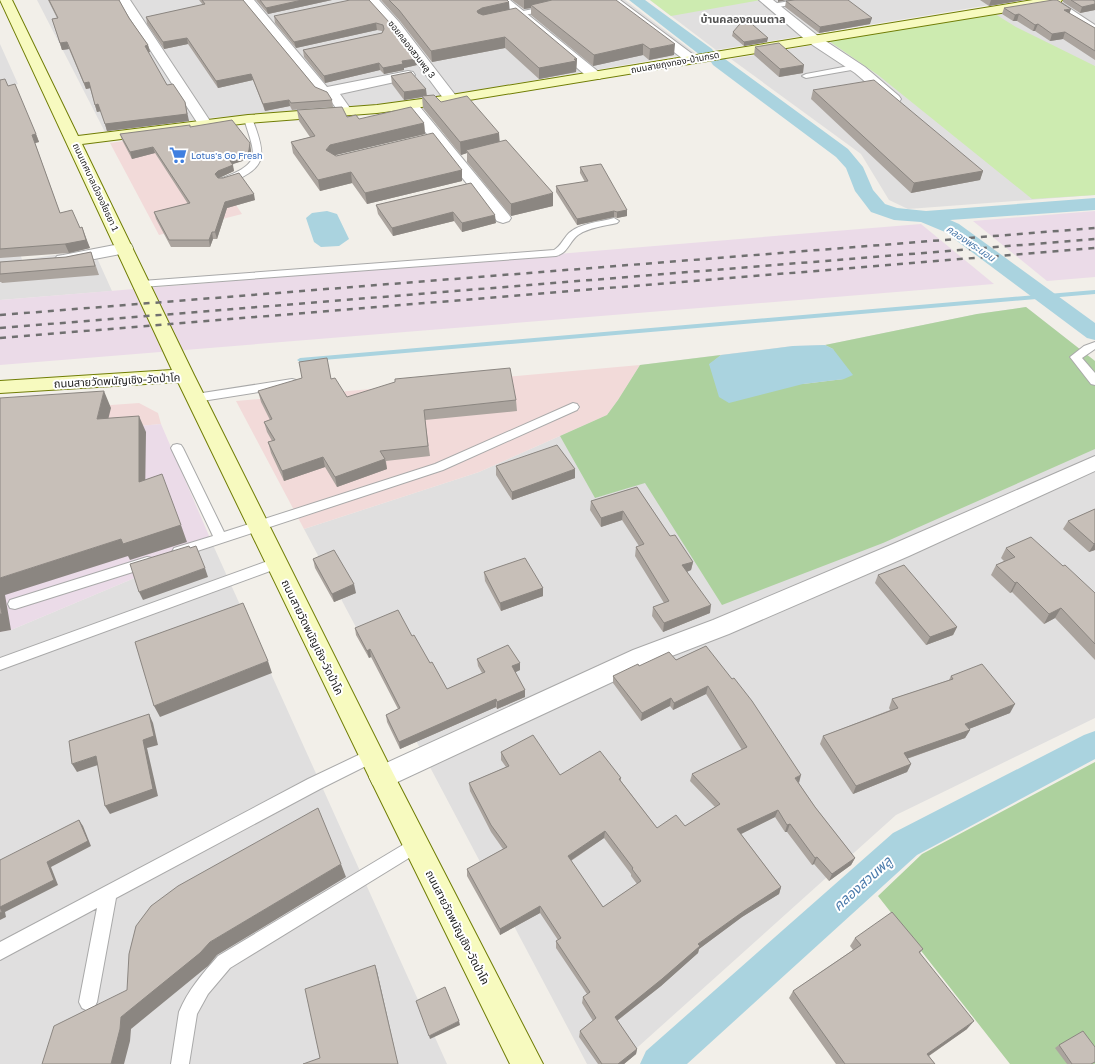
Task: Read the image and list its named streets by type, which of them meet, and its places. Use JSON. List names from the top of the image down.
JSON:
{
  "streets": {
    "main road": ["ถนนสายถุงทอง-บ้านกรด", "ถนนเทศบาลเมืองอโยธยา 1", "ถนนสายวัดพนัญเชิง-วัดป่าโค"],
    "street": ["ซอยคลองสวนพลู 3"]
  },
  "crossings": [
    ["ซอยคลองสวนพลู 3", "ถนนสายถุงทอง-บ้านกรด"],
    ["ถนนสายถุงทอง-บ้านกรด", "ถนนเทศบาลเมืองอโยธยา 1"],
    ["ถนนเทศบาลเมืองอโยธยา 1", "ถนนสายวัดพนัญเชิง-วัดป่าโค"]
  ],
  "districts": ["บ้านคลองถนนตาล"],
  "water": ["คลองพระนอน", "คลองสวนพลู"],
  "places": {
    "supermarket": ["Lotus's Go Fresh"]
  }
}
